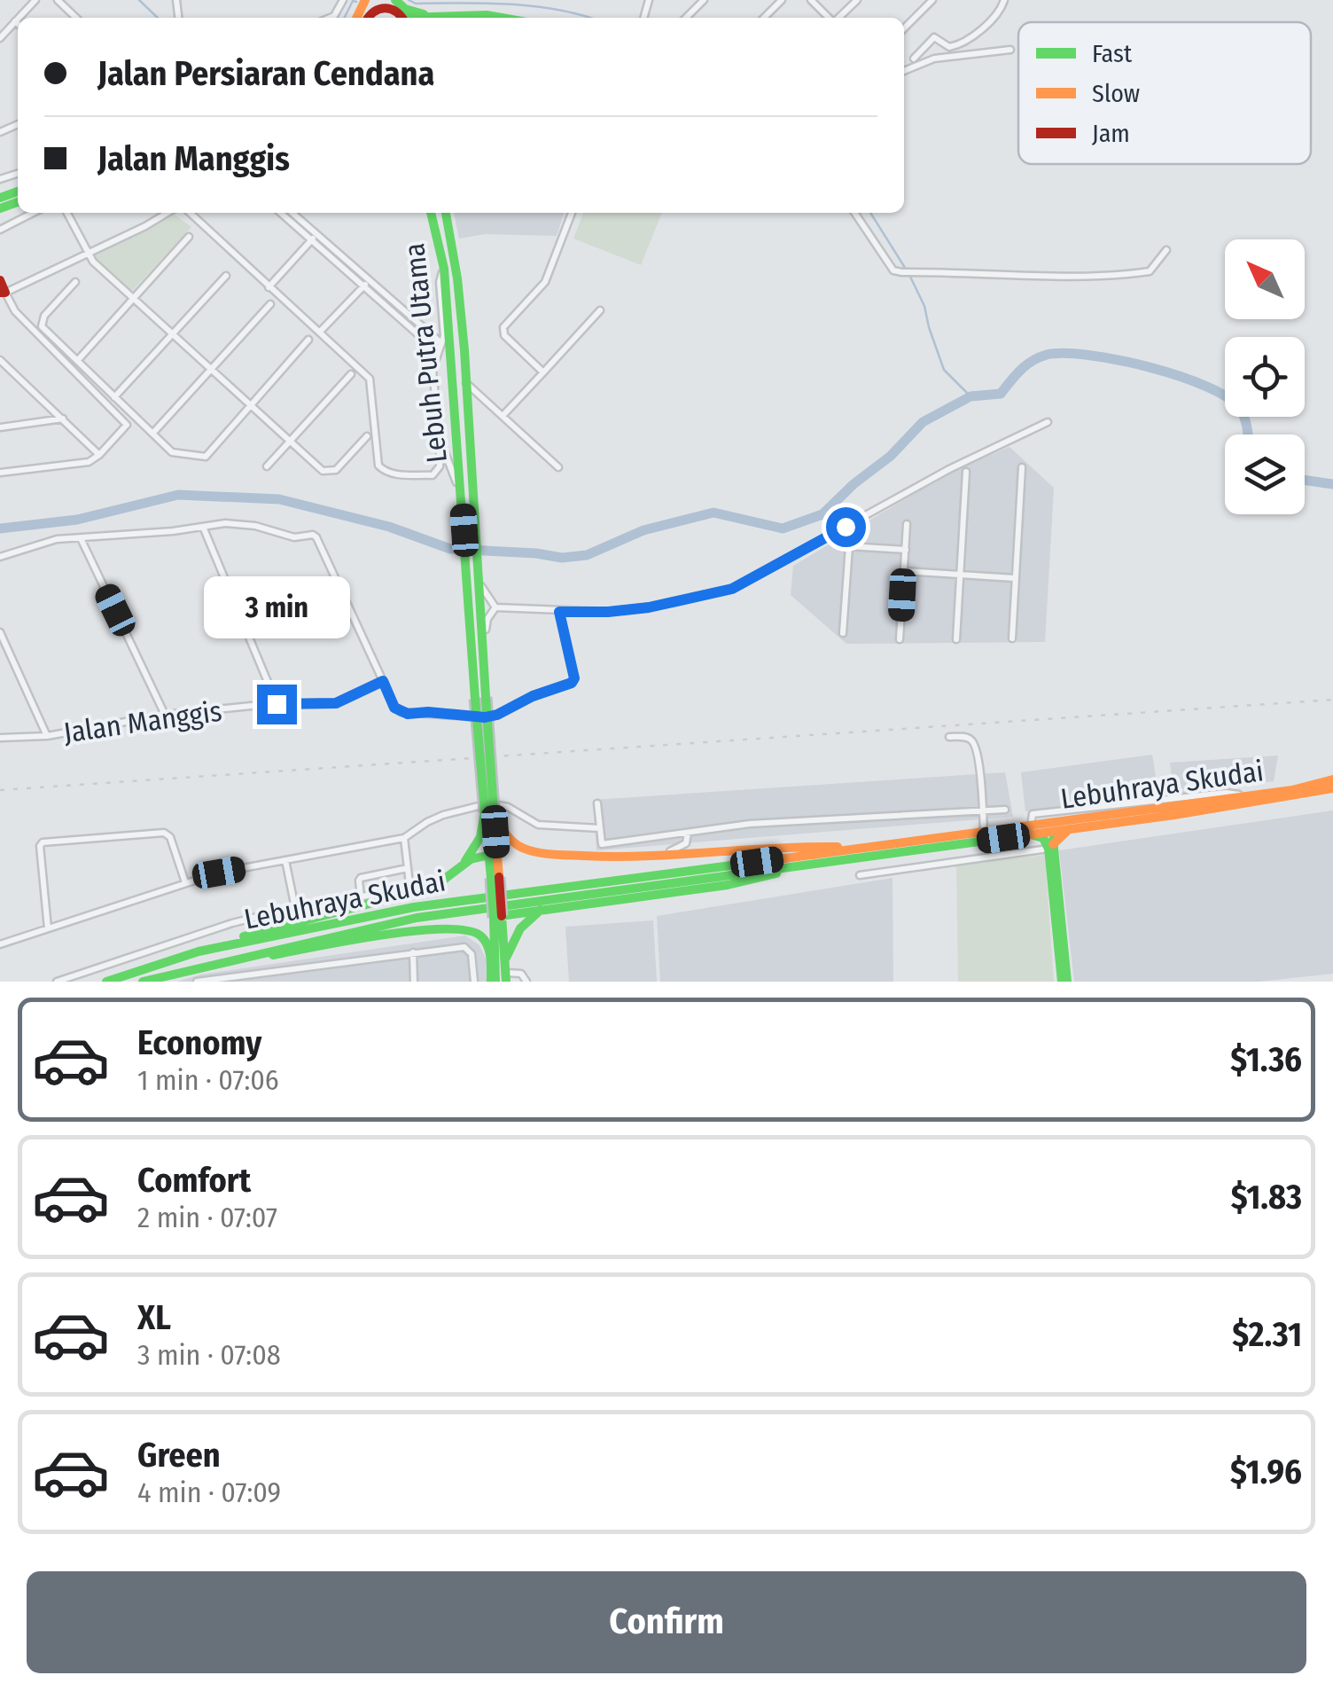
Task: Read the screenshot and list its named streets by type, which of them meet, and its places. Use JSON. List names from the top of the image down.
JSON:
{
  "streets": {
    "main road": ["Lebuh Putra Utama", "Lebuhraya Skudai"],
    "street": ["Jalan Manggis"]
  },
  "legend": ["Fast", "Slow", "Jam"],
  "north": "top left",
  "page": {
    "banner": ["Jalan Persiaran Cendana", "Jalan Manggis"],
    "bubble": "3 min",
    "list": [
      {
        "name": "Economy",
        "note": "1 min · 07:06",
        "value": "$1.36"
      },
      {
        "name": "Comfort",
        "note": "2 min · 07:07",
        "value": "$1.83"
      },
      {
        "name": "XL",
        "note": "3 min · 07:08",
        "value": "$2.31"
      },
      {
        "name": "Green",
        "note": "4 min · 07:09",
        "value": "$1.96"
      }
    ],
    "buttons": "Confirm"
  }
}
